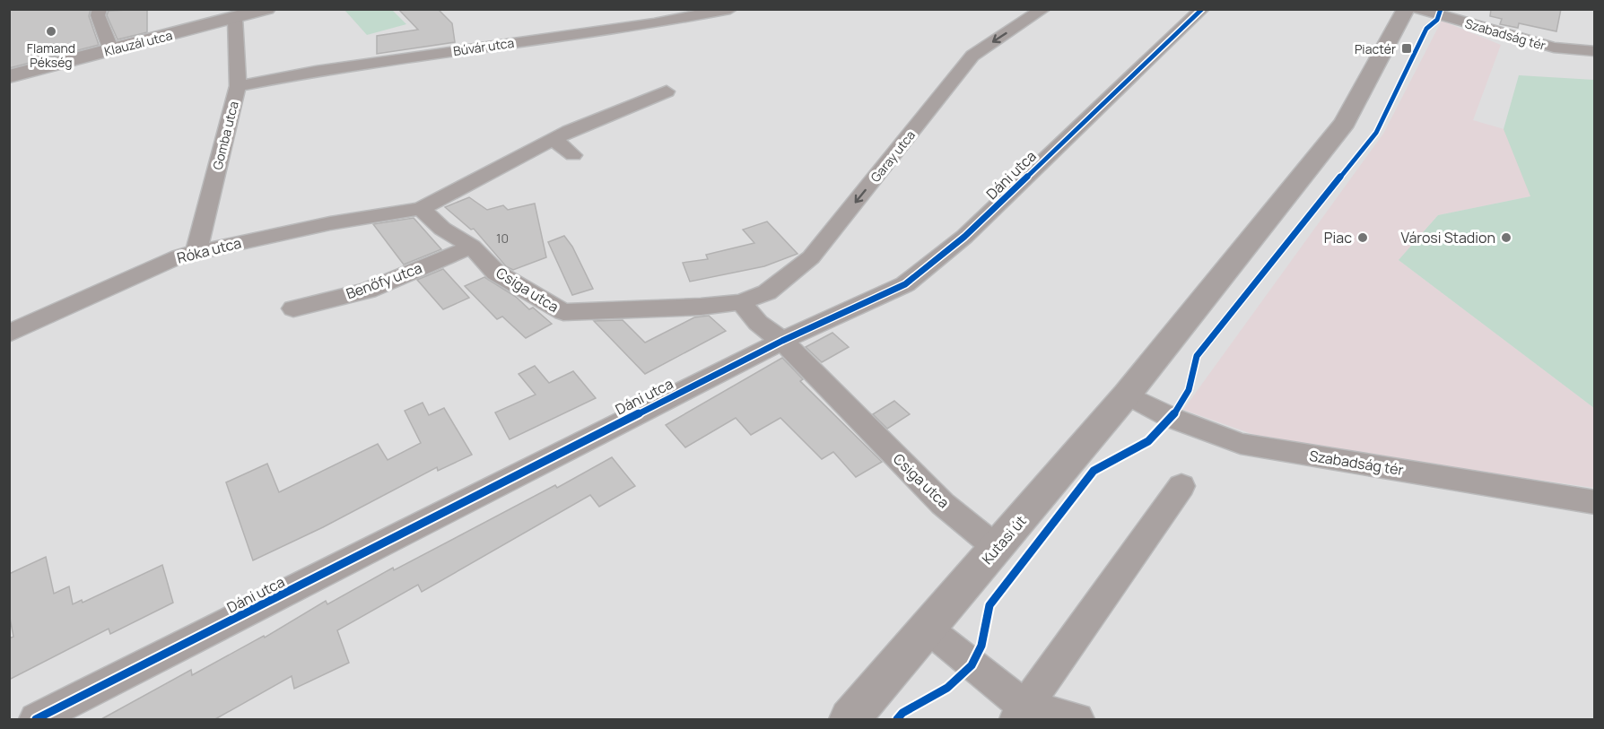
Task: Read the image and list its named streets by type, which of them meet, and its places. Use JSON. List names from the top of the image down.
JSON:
{
  "streets": {
    "street": [
      "Szabadság tér",
      "Klauzál utca",
      "Búvár utca",
      "Gomba utca",
      "Garay utca",
      "Dáni utca",
      "Róka utca",
      "Benőfy utca",
      "Csiga utca",
      "Kutasi út"
    ]
  },
  "crossings": [
    ["Szabadság tér", "Kutasi út"],
    ["Klauzál utca", "Gomba utca"],
    ["Búvár utca", "Gomba utca"],
    ["Gomba utca", "Róka utca"],
    ["Garay utca", "Csiga utca"],
    ["Dáni utca", "Csiga utca"],
    ["Róka utca", "Csiga utca"],
    ["Benőfy utca", "Csiga utca"],
    ["Csiga utca", "Kutasi út"]
  ],
  "one_way": ["Garay utca"],
  "places": {
    "other": ["Flamand Pékség", "Piac", "Városi Stadion"],
    "transit": ["Piactér"]
  },
  "house_numbers": ["10"]
}
